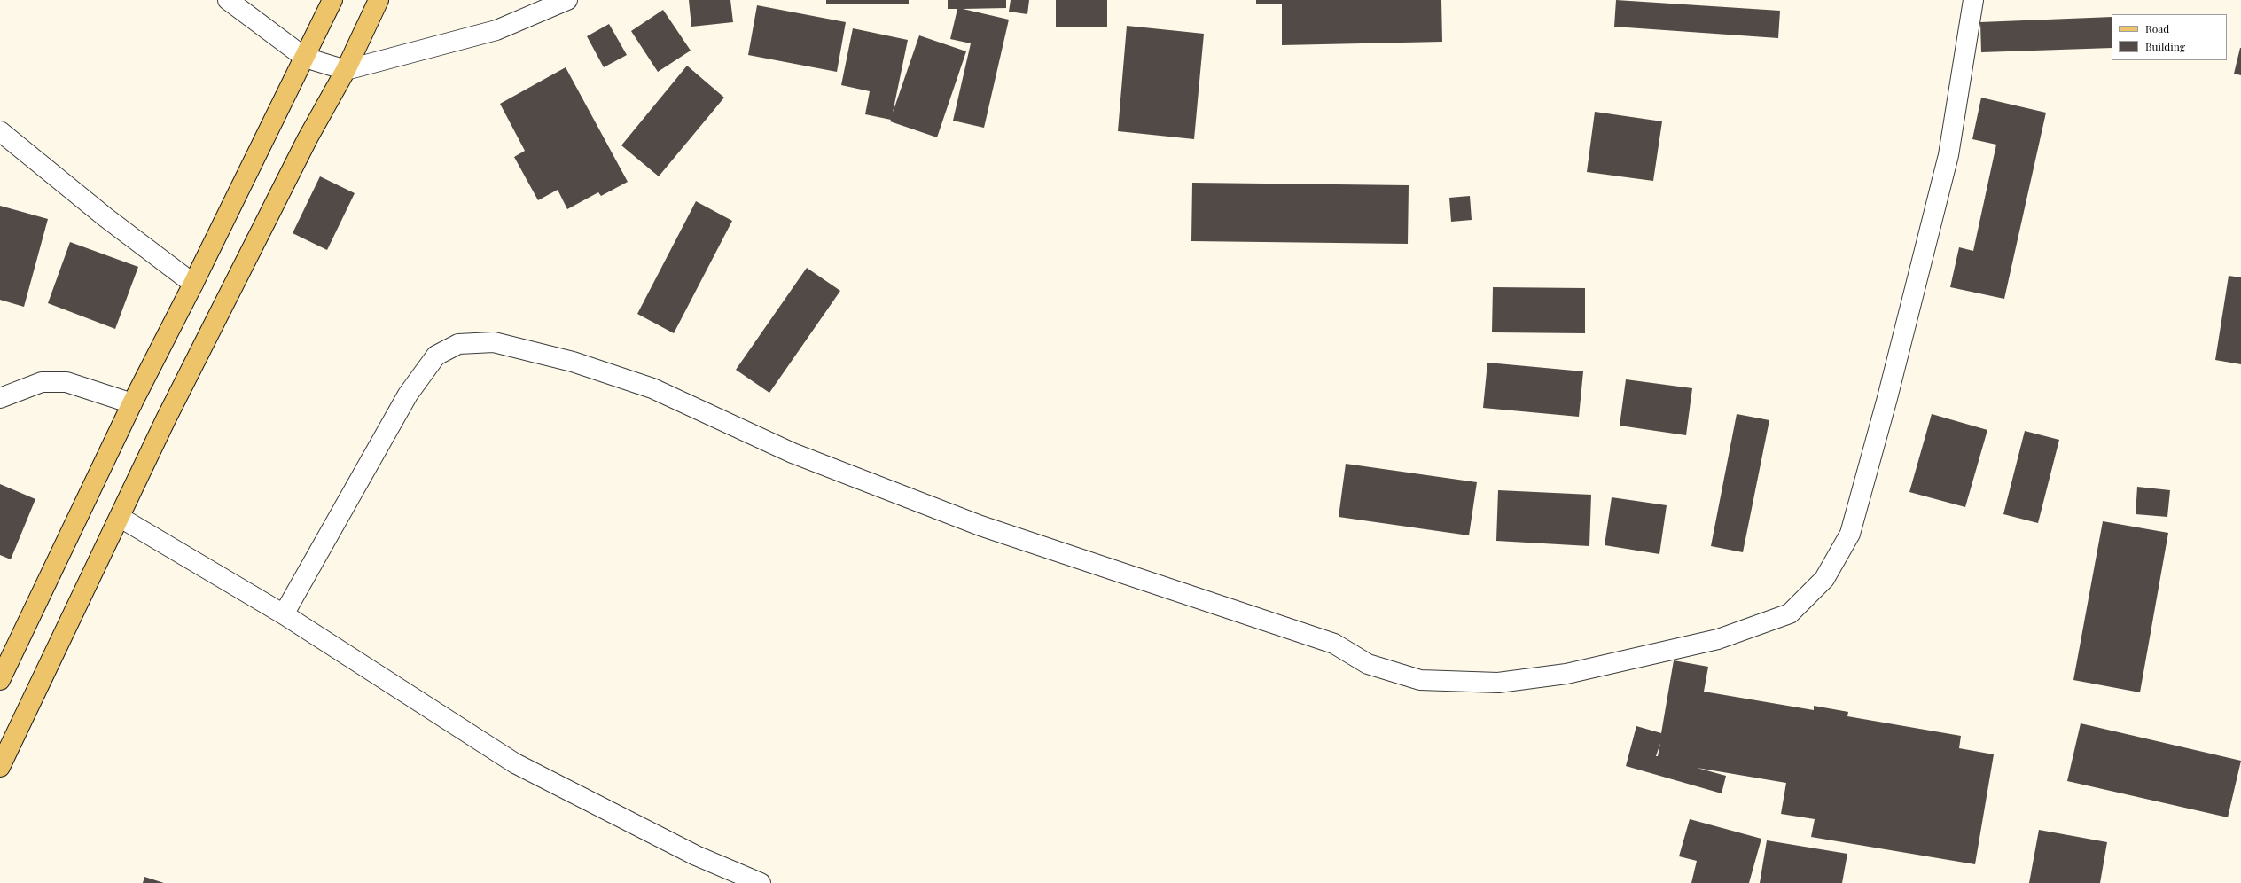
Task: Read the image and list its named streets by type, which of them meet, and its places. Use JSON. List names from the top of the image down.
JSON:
{
  "legend": ["Road", "Building"]
}
